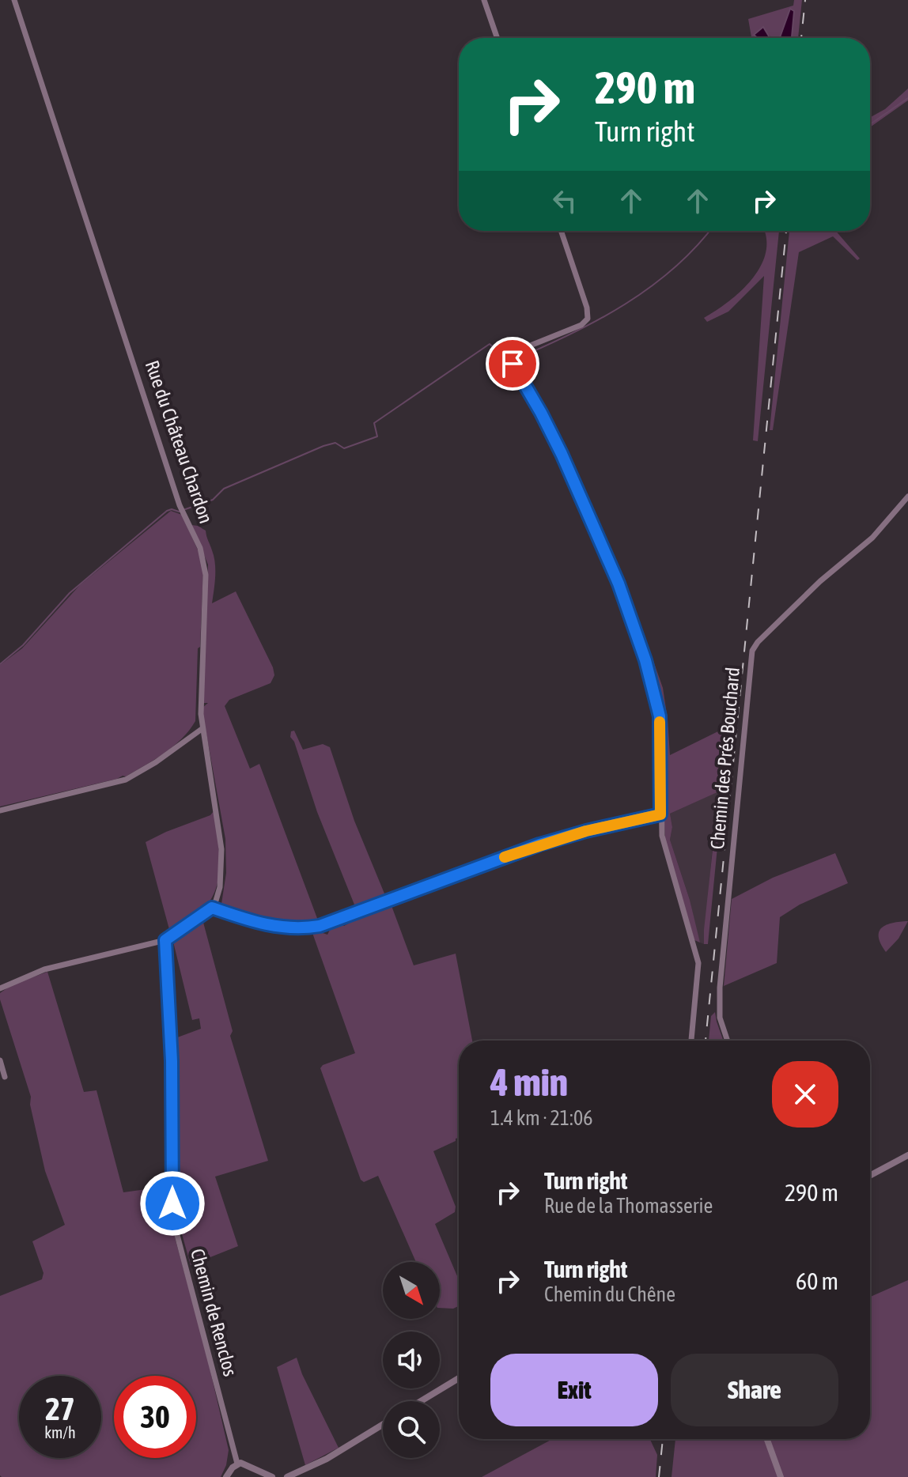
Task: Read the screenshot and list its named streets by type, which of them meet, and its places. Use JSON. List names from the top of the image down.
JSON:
{
  "streets": {
    "street": ["Rue du Château Chardon", "Chemin des Prés Bouchard", "Chemin de Renclos"]
  },
  "north": "bottom right",
  "page": {
    "turn": ["290 m", "Turn right"],
    "heading": ["4 min", "1.4 km · 21:06"],
    "list": [
      {
        "name": "Turn right",
        "note": "Rue de la Thomasserie",
        "value": "290 m"
      },
      {
        "name": "Turn right",
        "note": "Chemin du Chêne",
        "value": "60 m"
      }
    ],
    "buttons": ["Exit", "Share"],
    "speed": "27 km/h",
    "limit": "30"
  }
}
